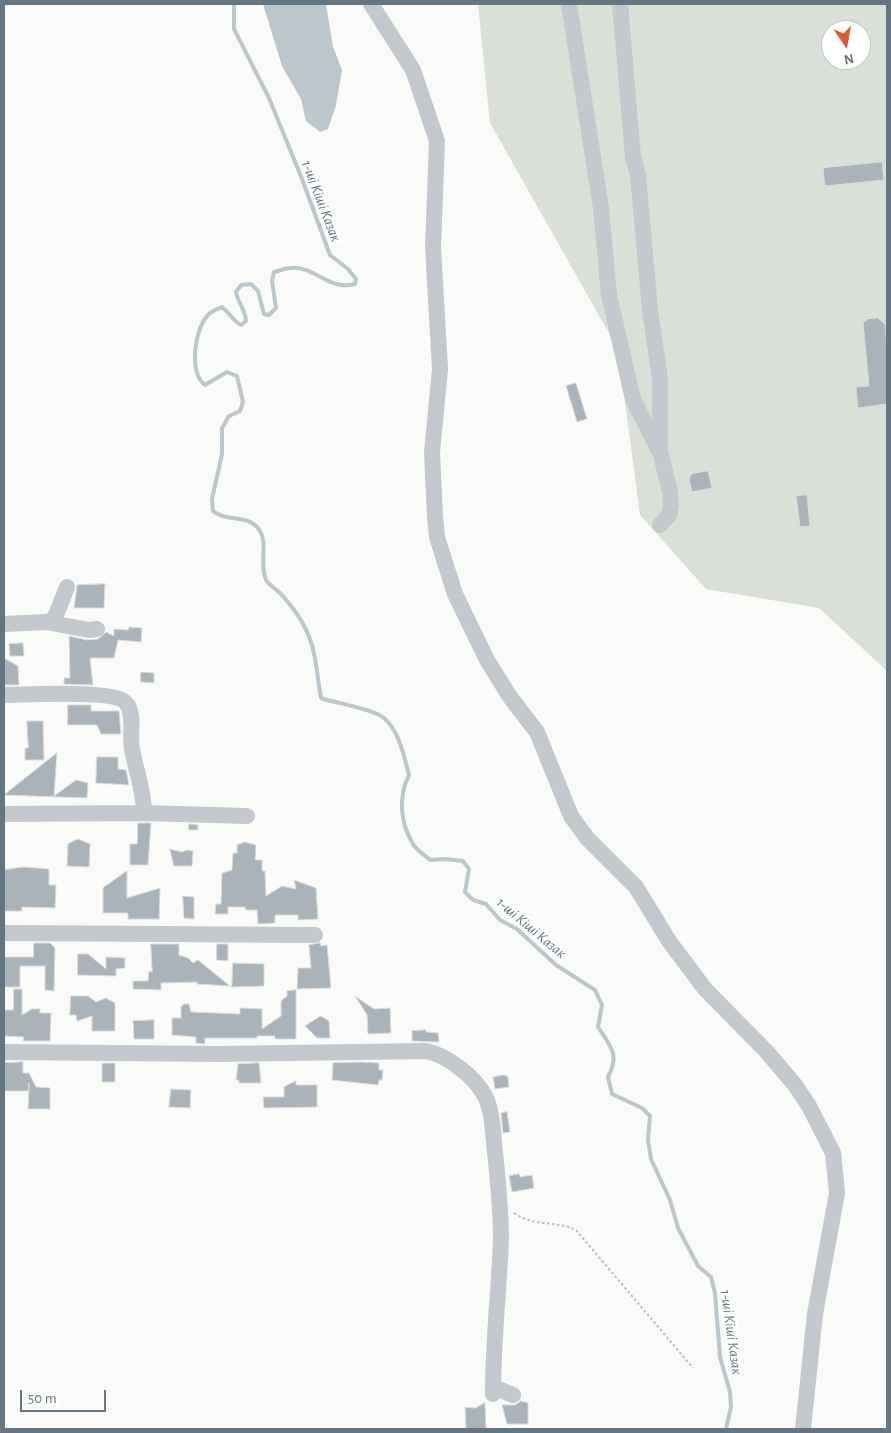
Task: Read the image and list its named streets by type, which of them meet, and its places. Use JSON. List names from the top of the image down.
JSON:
{
  "water": ["1-ші Кіші Казак"],
  "scale_bar": "50 m",
  "north": "bottom"
}
